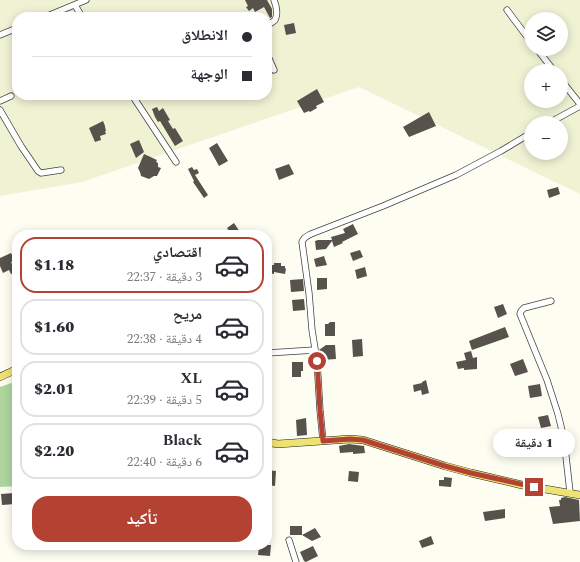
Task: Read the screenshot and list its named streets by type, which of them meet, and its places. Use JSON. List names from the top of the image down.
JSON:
{
  "page": {
    "map_buttons": ["+", "−"],
    "banner": ["الانطلاق", "الوجهة"],
    "list": [
      {
        "name": "اقتصادي",
        "note": "3 دقيقة · 22:37",
        "value": "$1.18"
      },
      {
        "name": "مريح",
        "note": "4 دقيقة · 22:38",
        "value": "$1.60"
      },
      {
        "name": "XL",
        "note": "5 دقيقة · 22:39",
        "value": "$2.01"
      },
      {
        "name": "Black",
        "note": "6 دقيقة · 22:40",
        "value": "$2.20"
      }
    ],
    "bubble": "1 دقيقة",
    "buttons": "تأكيد"
  }
}
